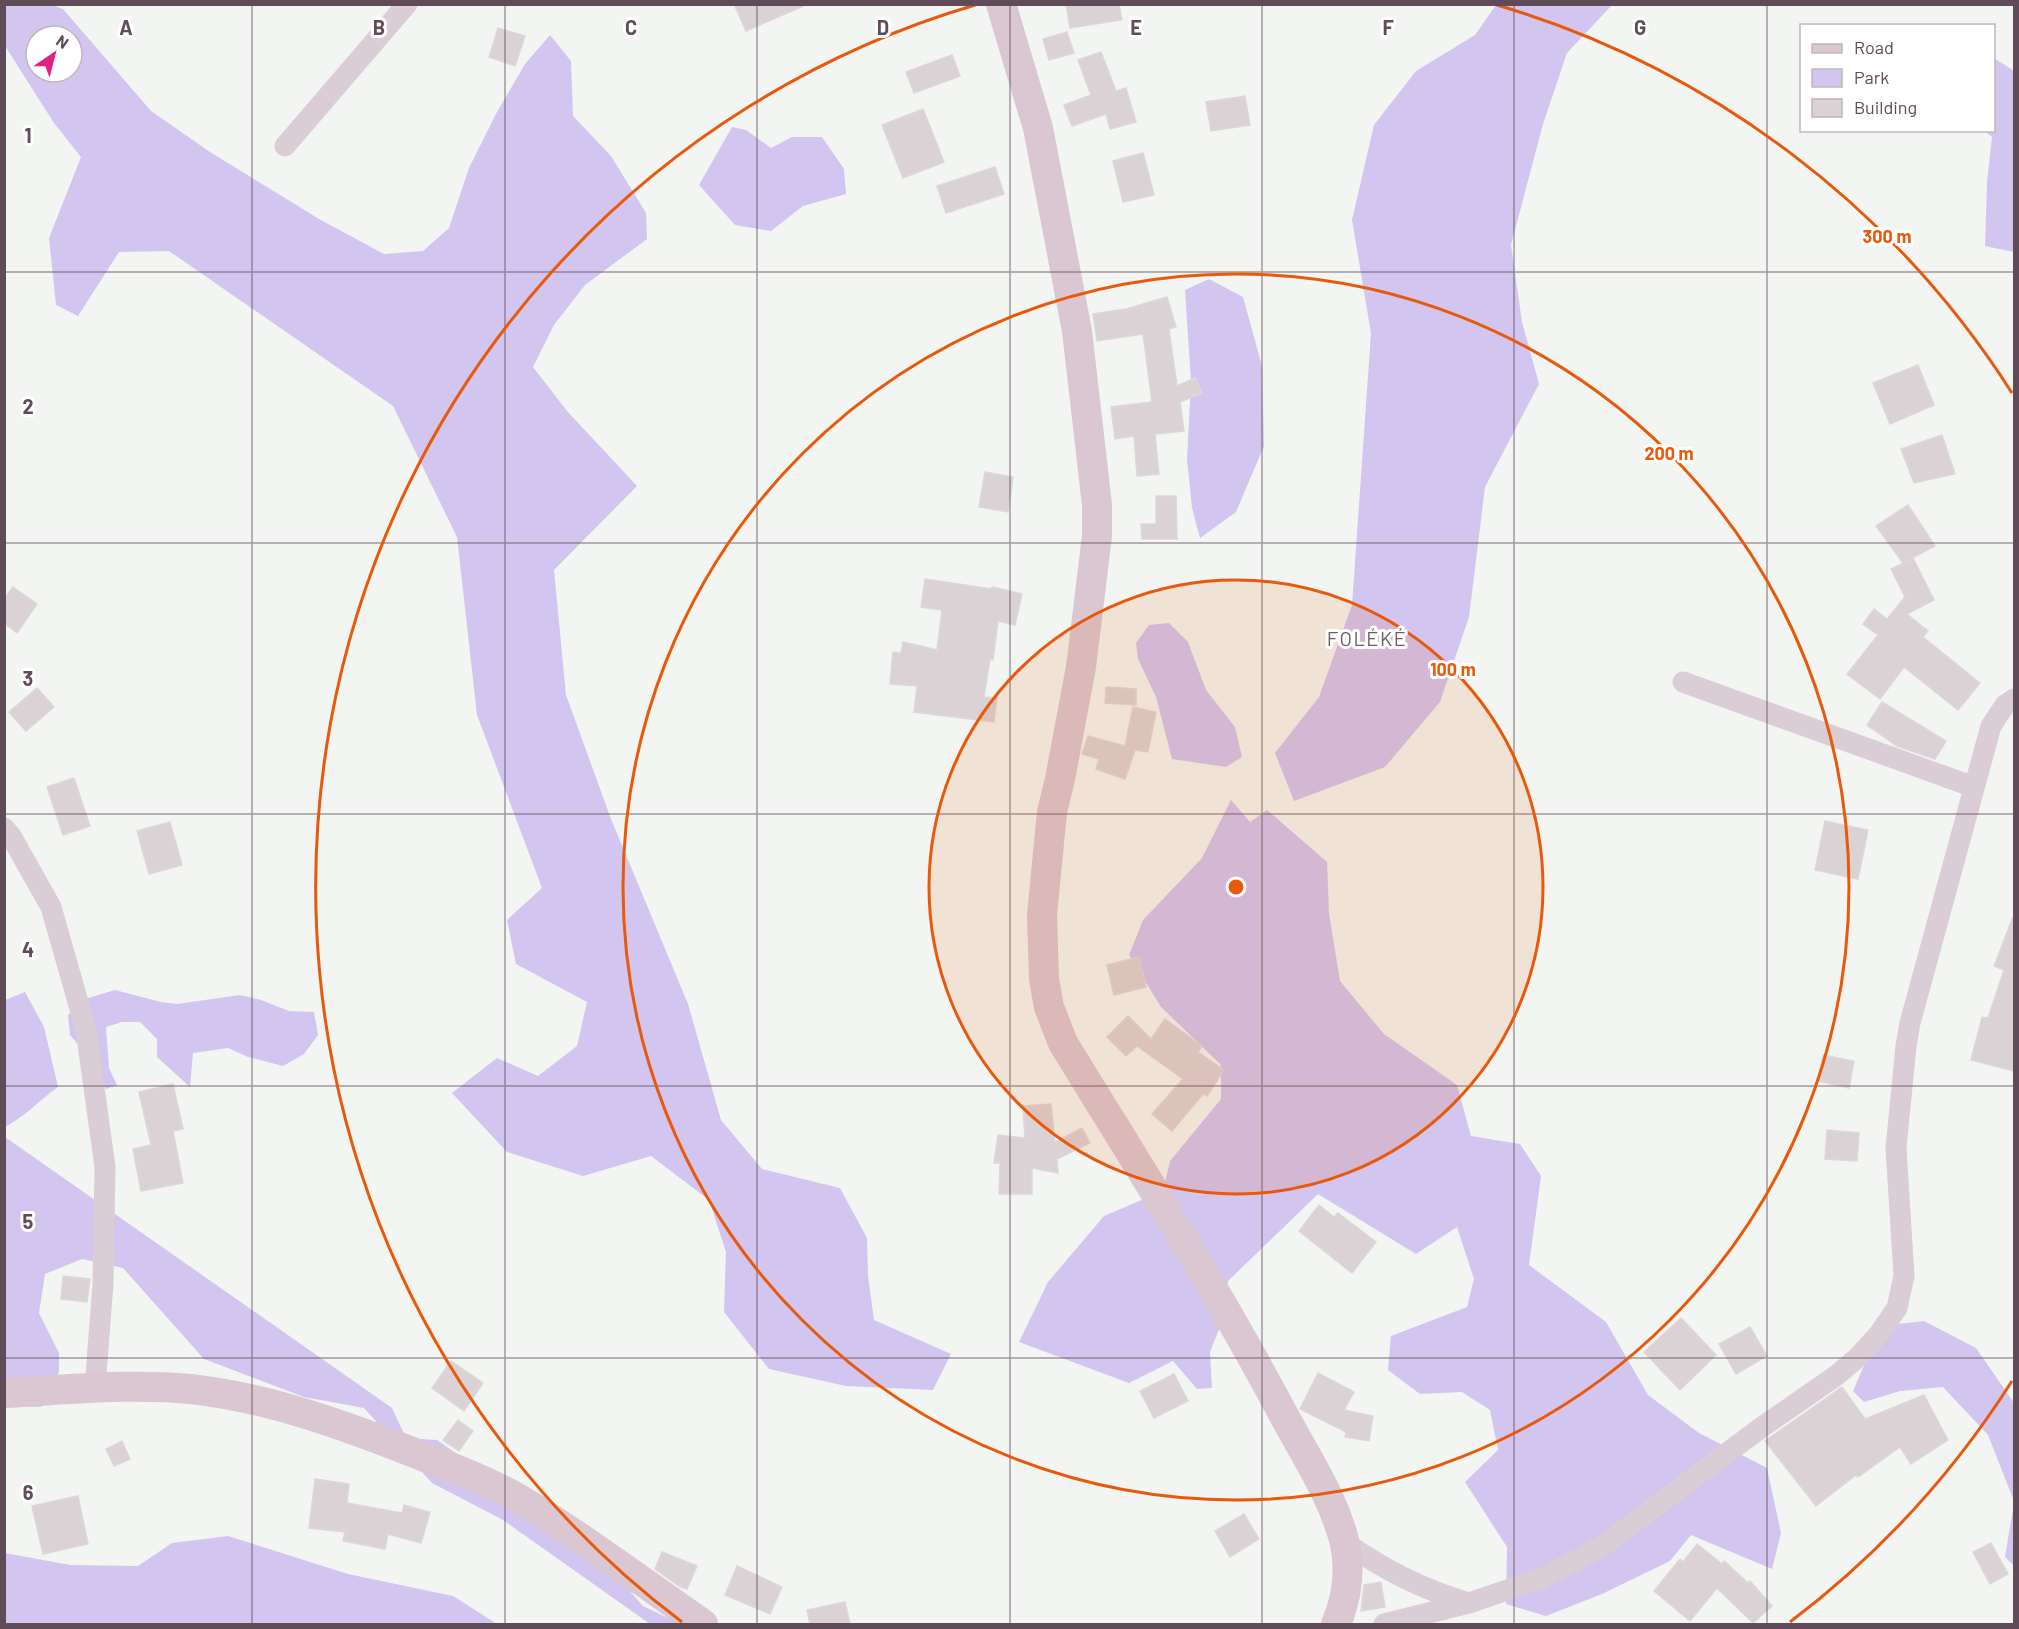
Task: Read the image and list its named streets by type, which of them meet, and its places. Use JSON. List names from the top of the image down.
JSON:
{
  "districts": ["FOLÉKÉ"],
  "legend": ["Road", "Park", "Building"],
  "north": "top right",
  "grid": {
    "columns": [
      "A",
      "B",
      "C",
      "D",
      "E",
      "F",
      "G"
    ],
    "rows": [
      "1",
      "2",
      "3",
      "4",
      "5",
      "6"
    ]
  },
  "rings": ["300 m", "200 m", "100 m"]
}
